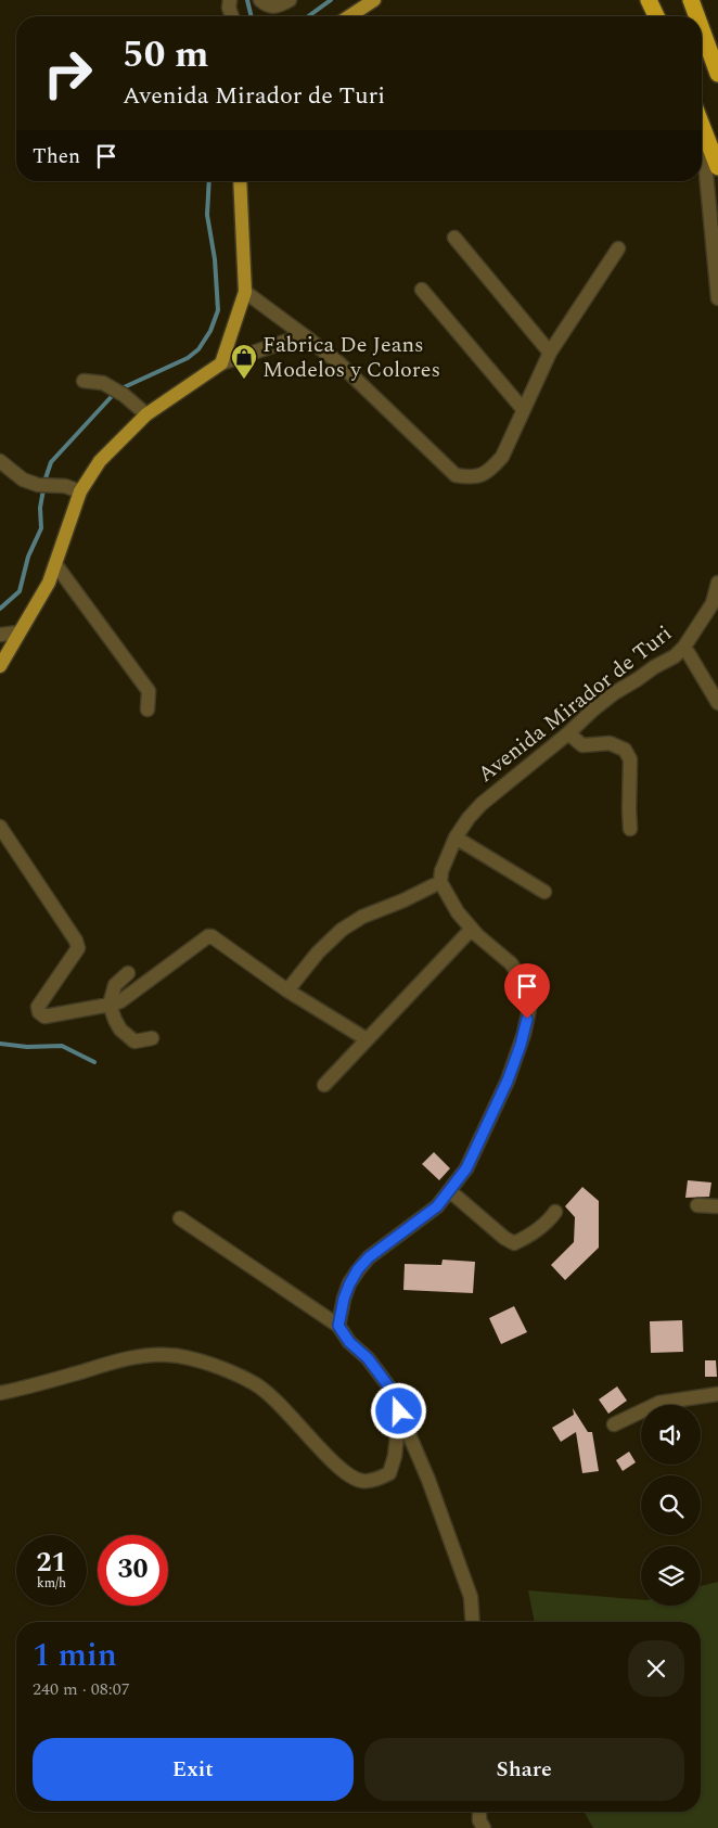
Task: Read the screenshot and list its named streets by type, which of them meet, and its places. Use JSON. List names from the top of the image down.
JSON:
{
  "streets": {
    "street": ["Avenida Mirador de Turi"]
  },
  "places": {
    "shop": ["Fabrica De Jeans Modelos y Colores"]
  },
  "page": {
    "turn": ["50 m", "Avenida Mirador de Turi"],
    "then": "Then",
    "speed": "21 km/h",
    "limit": "30",
    "heading": ["1 min", "240 m · 08:07"],
    "buttons": ["Exit", "Share"]
  }
}
